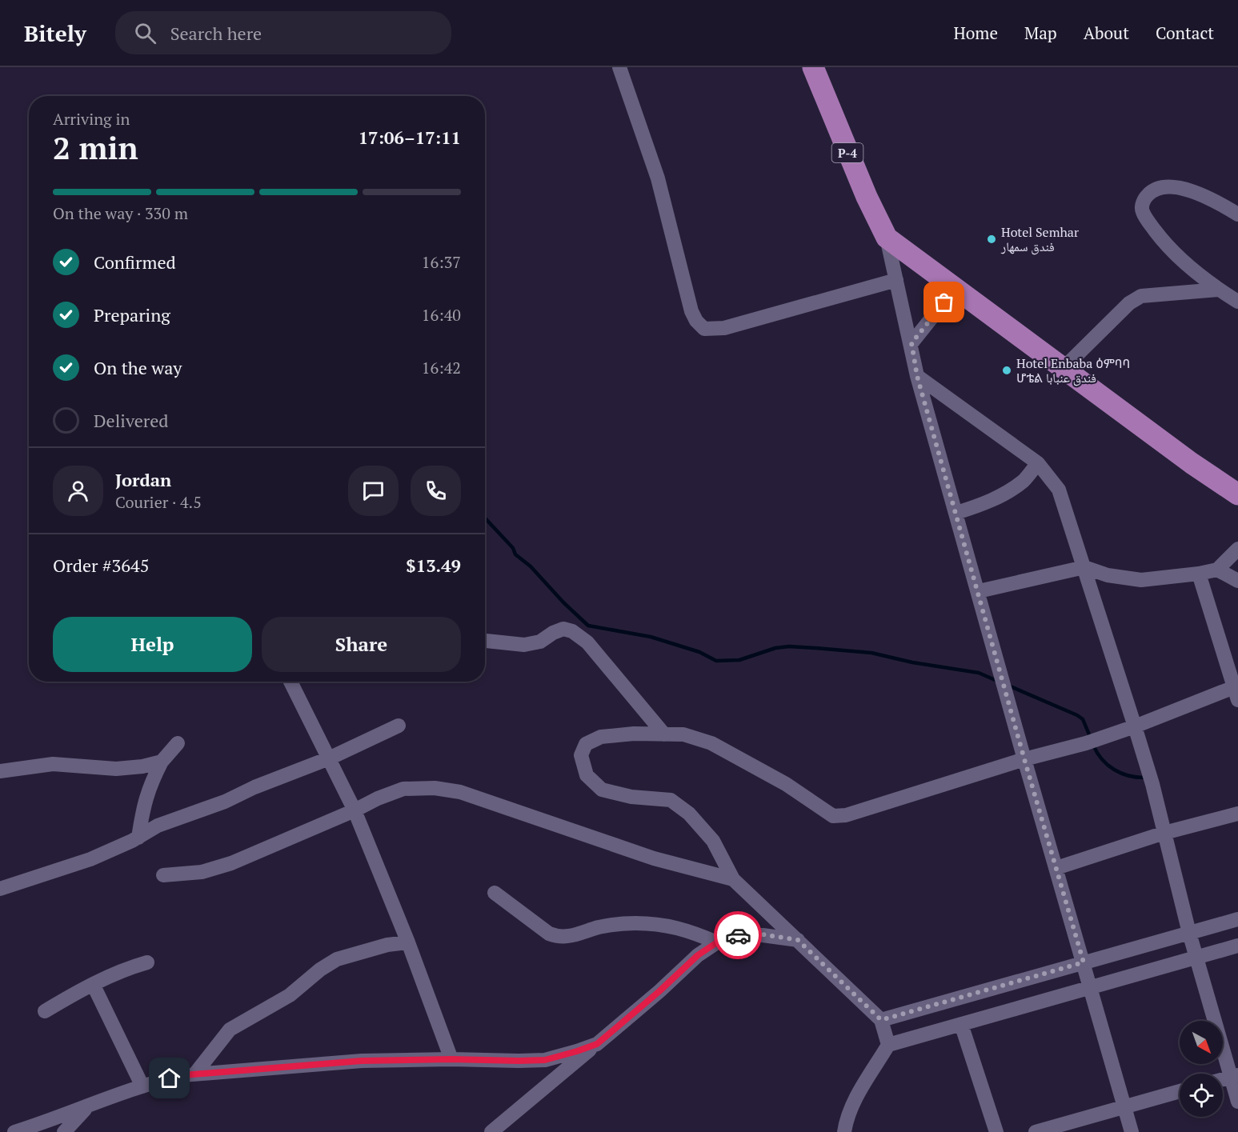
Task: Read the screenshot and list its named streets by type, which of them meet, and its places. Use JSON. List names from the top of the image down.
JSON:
{
  "streets": {
    "highway": ["P-4"]
  },
  "places": ["Hotel Semhar فندق سمهار", "Hotel Enbaba ዕምባባ ሆቴል فندق عنبابا"],
  "north": "bottom right",
  "page": {
    "header": "Bitely",
    "search": "Search here",
    "nav": [
      "Home",
      "Map",
      "About",
      "Contact"
    ],
    "heading": ["2 min", "Arriving in", "17:06–17:11"],
    "panel": [
      "Jordan",
      "Courier · 4.5",
      "Order #3645",
      "$13.49"
    ],
    "bar": "On the way · 330 m",
    "list": [
      ["Confirmed", "16:37"],
      ["Preparing", "16:40"],
      ["On the way", "16:42"],
      "Delivered"
    ],
    "buttons": ["Help", "Share"]
  }
}
